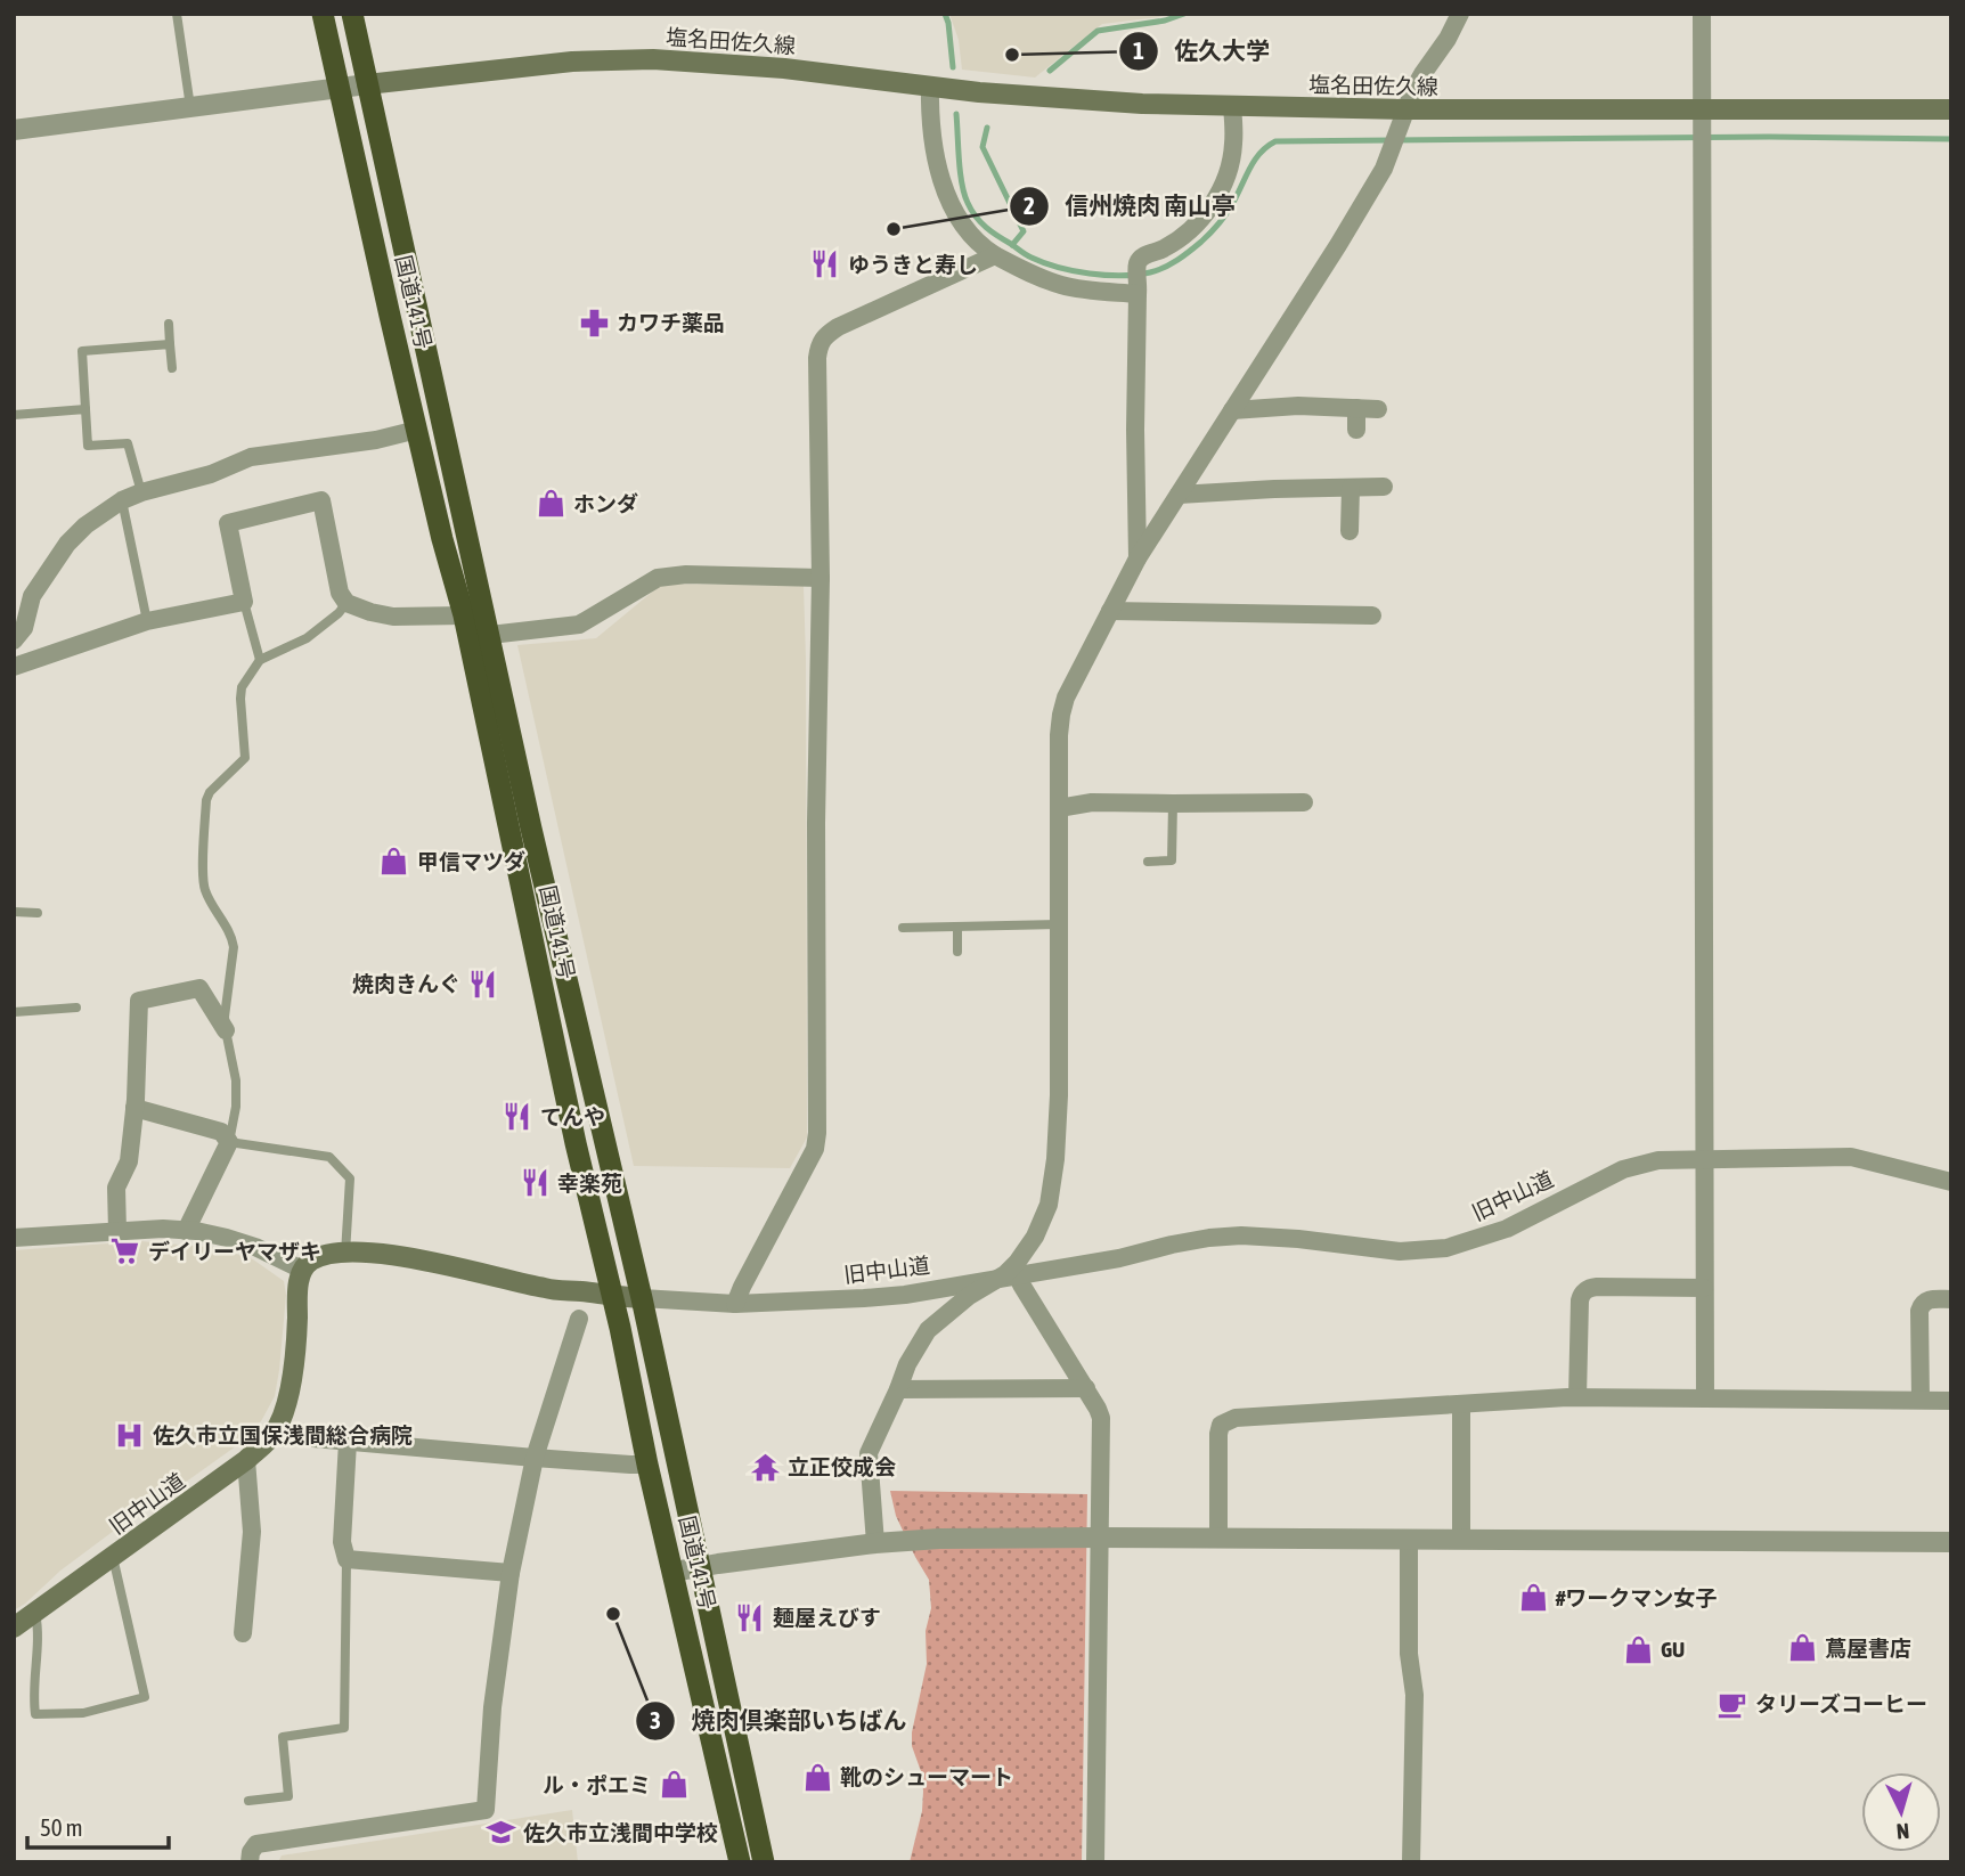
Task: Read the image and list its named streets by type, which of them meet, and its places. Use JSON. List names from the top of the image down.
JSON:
{
  "streets": {
    "highway": ["国道141号"],
    "main road": ["塩名田佐久線", "旧中山道"]
  },
  "crossings": [
    ["塩名田佐久線", "国道141号"],
    ["国道141号", "旧中山道"]
  ],
  "places": {
    "other": ["佐久大学", "信州焼肉 南山亭", "焼肉倶楽部いちばん"],
    "restaurant": [
      "ゆうきと寿し",
      "焼肉きんぐ",
      "てんや",
      "幸楽苑",
      "麺屋えびす"
    ],
    "pharmacy": ["カワチ薬品"],
    "shop": [
      "ホンダ",
      "甲信マツダ",
      "#ワークマン女子",
      "蔦屋書店",
      "GU",
      "靴のシューマート",
      "ル・ポエミ"
    ],
    "supermarket": ["デイリーヤマザキ"],
    "hospital": ["佐久市立国保浅間総合病院"],
    "temple": ["立正佼成会"],
    "cafe": ["タリーズコーヒー"],
    "school or university": ["佐久市立浅間中学校"]
  },
  "scale_bar": "50 m",
  "north": "bottom"
}
